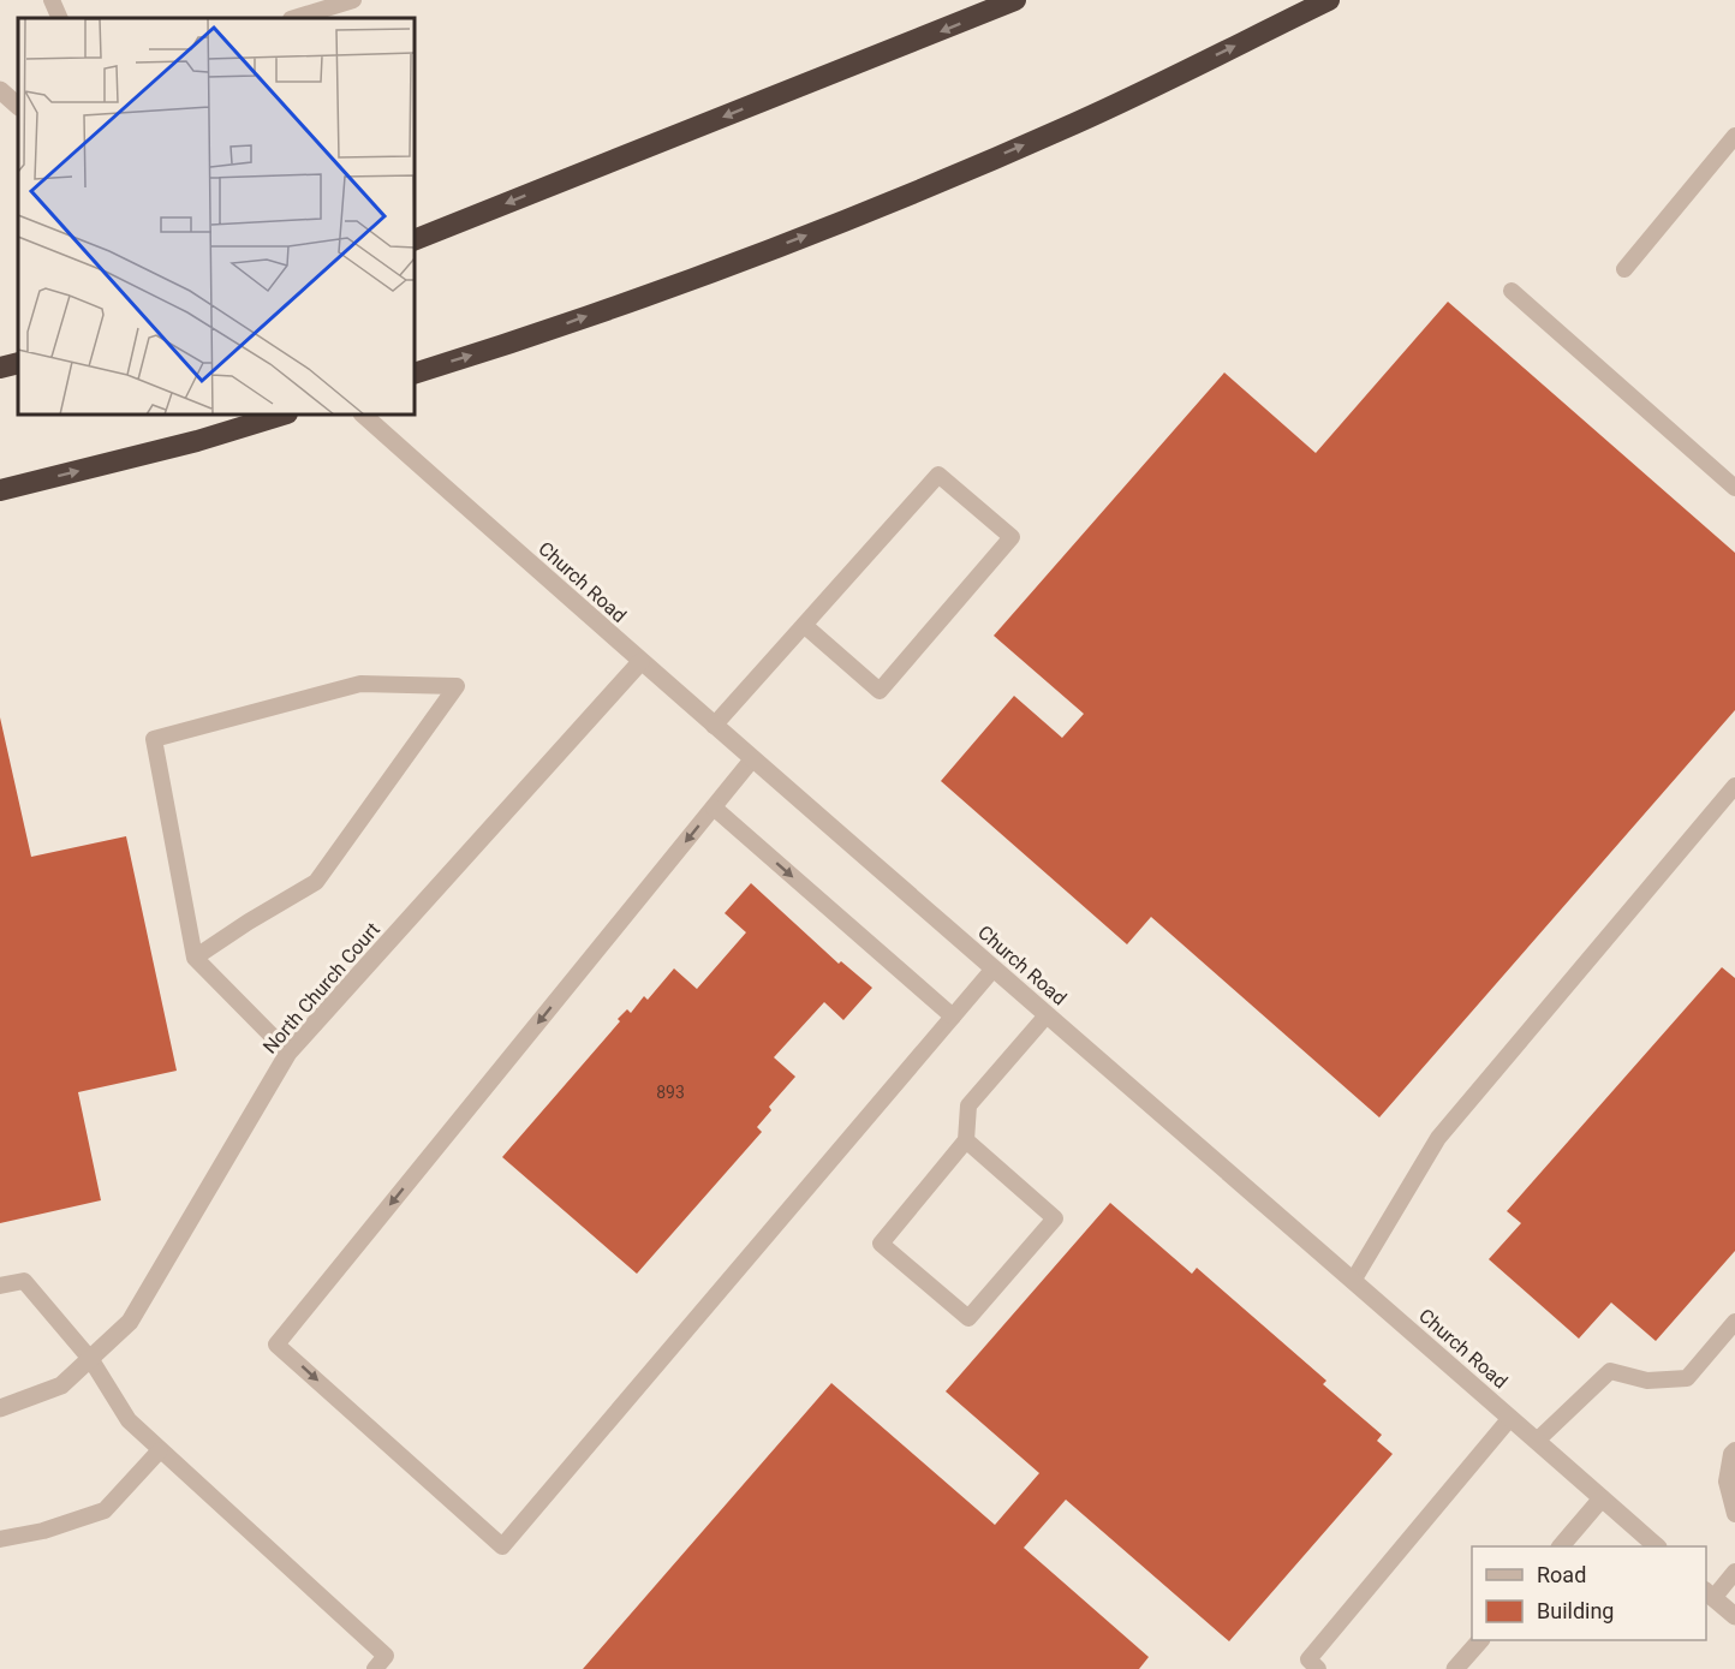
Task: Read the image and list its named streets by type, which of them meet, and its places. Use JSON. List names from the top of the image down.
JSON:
{
  "streets": {
    "street": ["Church Road", "North Church Court"]
  },
  "crossings": [
    ["Church Road", "North Church Court"]
  ],
  "house_numbers": ["893"],
  "legend": ["Road", "Building"]
}
